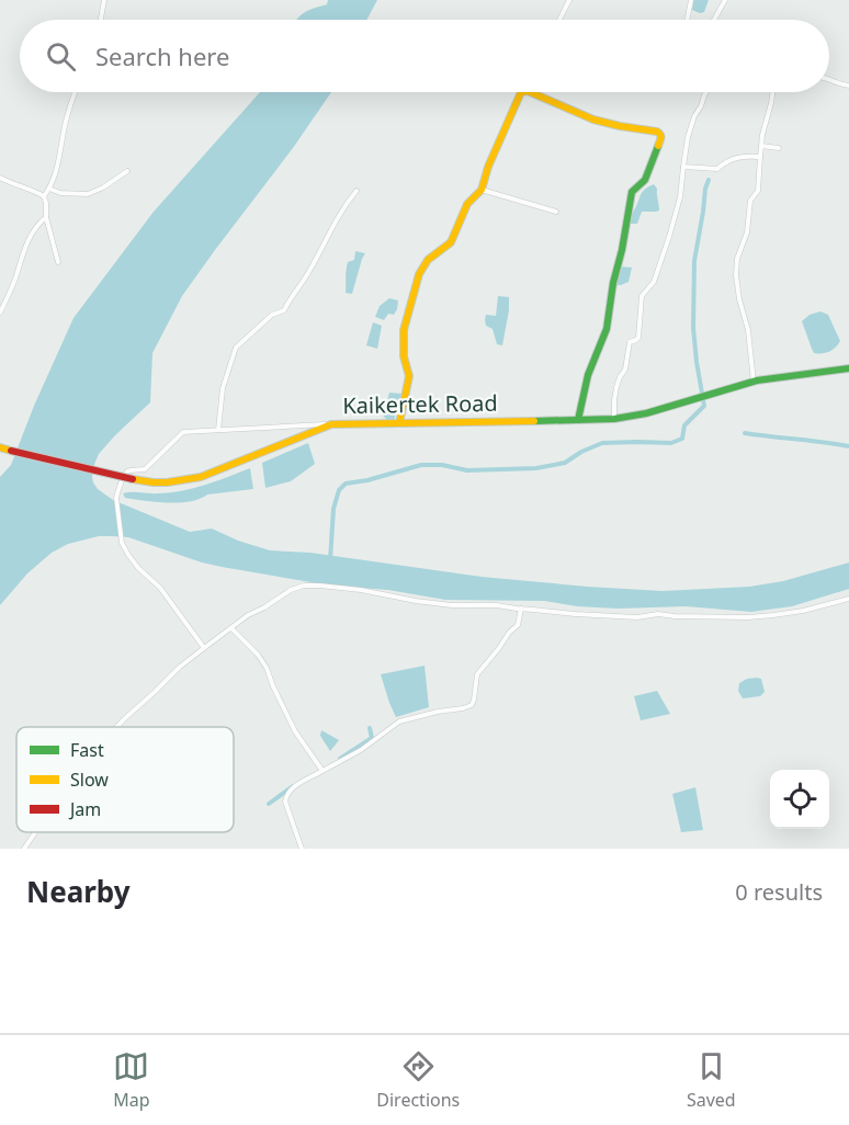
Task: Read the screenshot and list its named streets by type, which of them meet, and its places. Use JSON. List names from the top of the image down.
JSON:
{
  "streets": {
    "main road": ["Kaikertek Road"]
  },
  "legend": ["Fast", "Slow", "Jam"],
  "page": {
    "search": "Search here",
    "heading": ["Nearby", "0 results"],
    "nav": ["Map", "Directions", "Saved"]
  }
}
